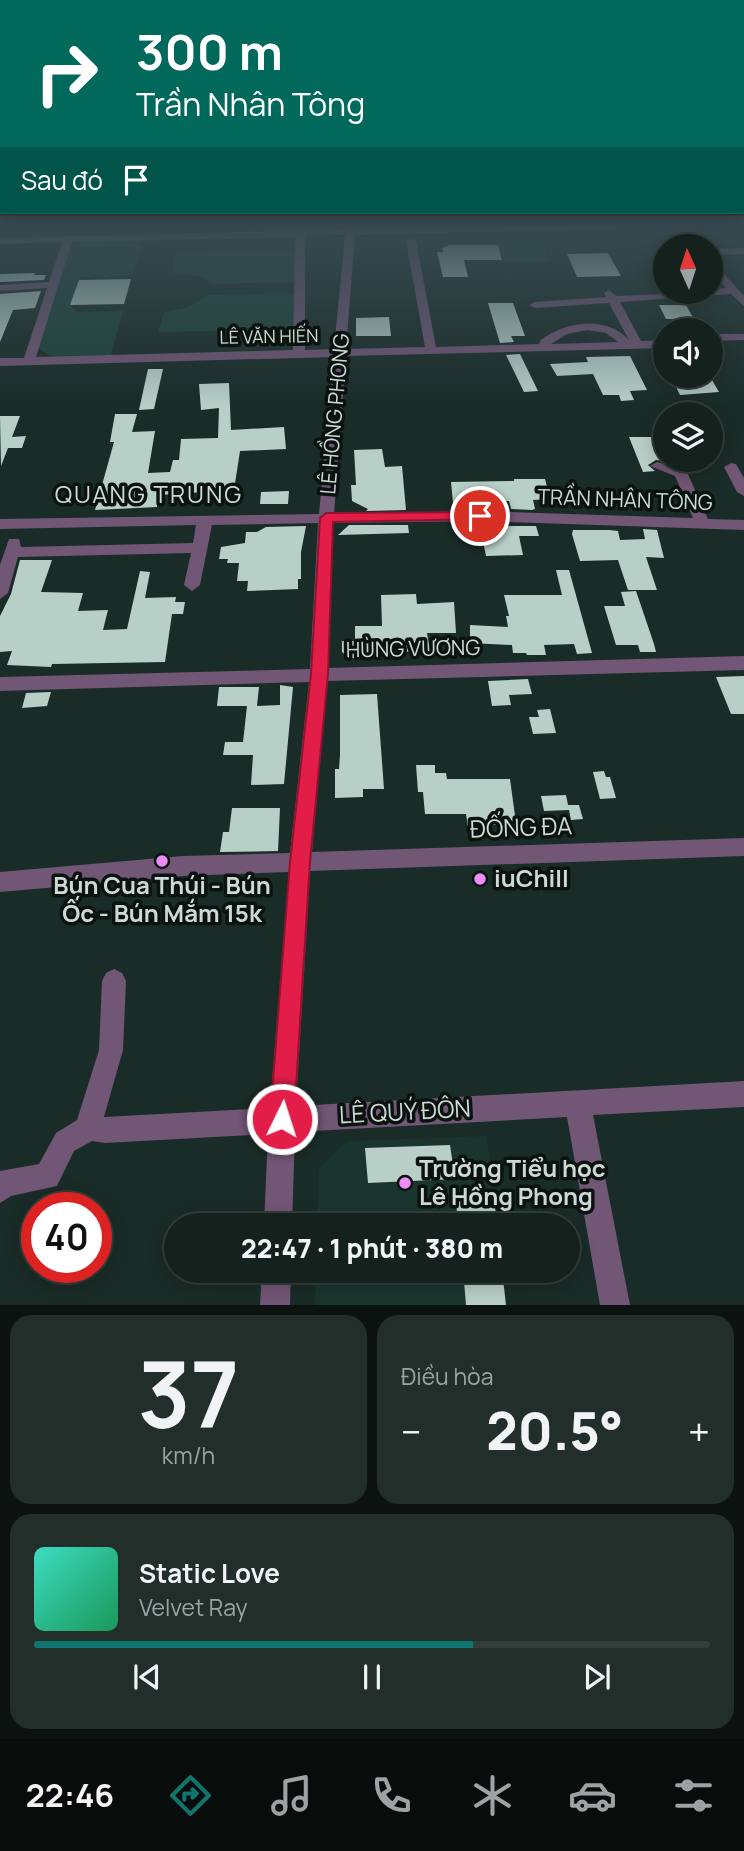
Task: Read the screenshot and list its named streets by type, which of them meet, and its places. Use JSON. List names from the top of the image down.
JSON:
{
  "streets": {
    "street": [
      "LÊ VĂN HIẾN",
      "LÊ HỒNG PHONG",
      "TRẦN NHÂN TÔNG",
      "HÙNG VƯƠNG",
      "ĐỐNG ĐA",
      "LÊ QUÝ ĐÔN"
    ]
  },
  "crossings": [
    ["LÊ VĂN HIẾN", "LÊ HỒNG PHONG"],
    ["LÊ HỒNG PHONG", "TRẦN NHÂN TÔNG"],
    ["LÊ HỒNG PHONG", "HÙNG VƯƠNG"],
    ["LÊ HỒNG PHONG", "ĐỐNG ĐA"],
    ["LÊ HỒNG PHONG", "LÊ QUÝ ĐÔN"]
  ],
  "districts": ["QUANG TRUNG"],
  "places": ["Bún Cua Thúi - Bún Ốc - Bún Mắm 15k", "iuChill", "Trường Tiểu học Lê Hồng Phong"],
  "north": "top",
  "page": {
    "turn": ["300 m", "Trần Nhân Tông"],
    "then": "Sau đó",
    "limit": "40",
    "trip": "22:47 · 1 phút · 380 m",
    "tile": [
      ["37", "km/h"],
      "Điều hòa"
    ],
    "heat": ["−", "20.5°", "+"],
    "song": ["Static Love", "Velvet Ray"],
    "tabs": "22:46"
  }
}
